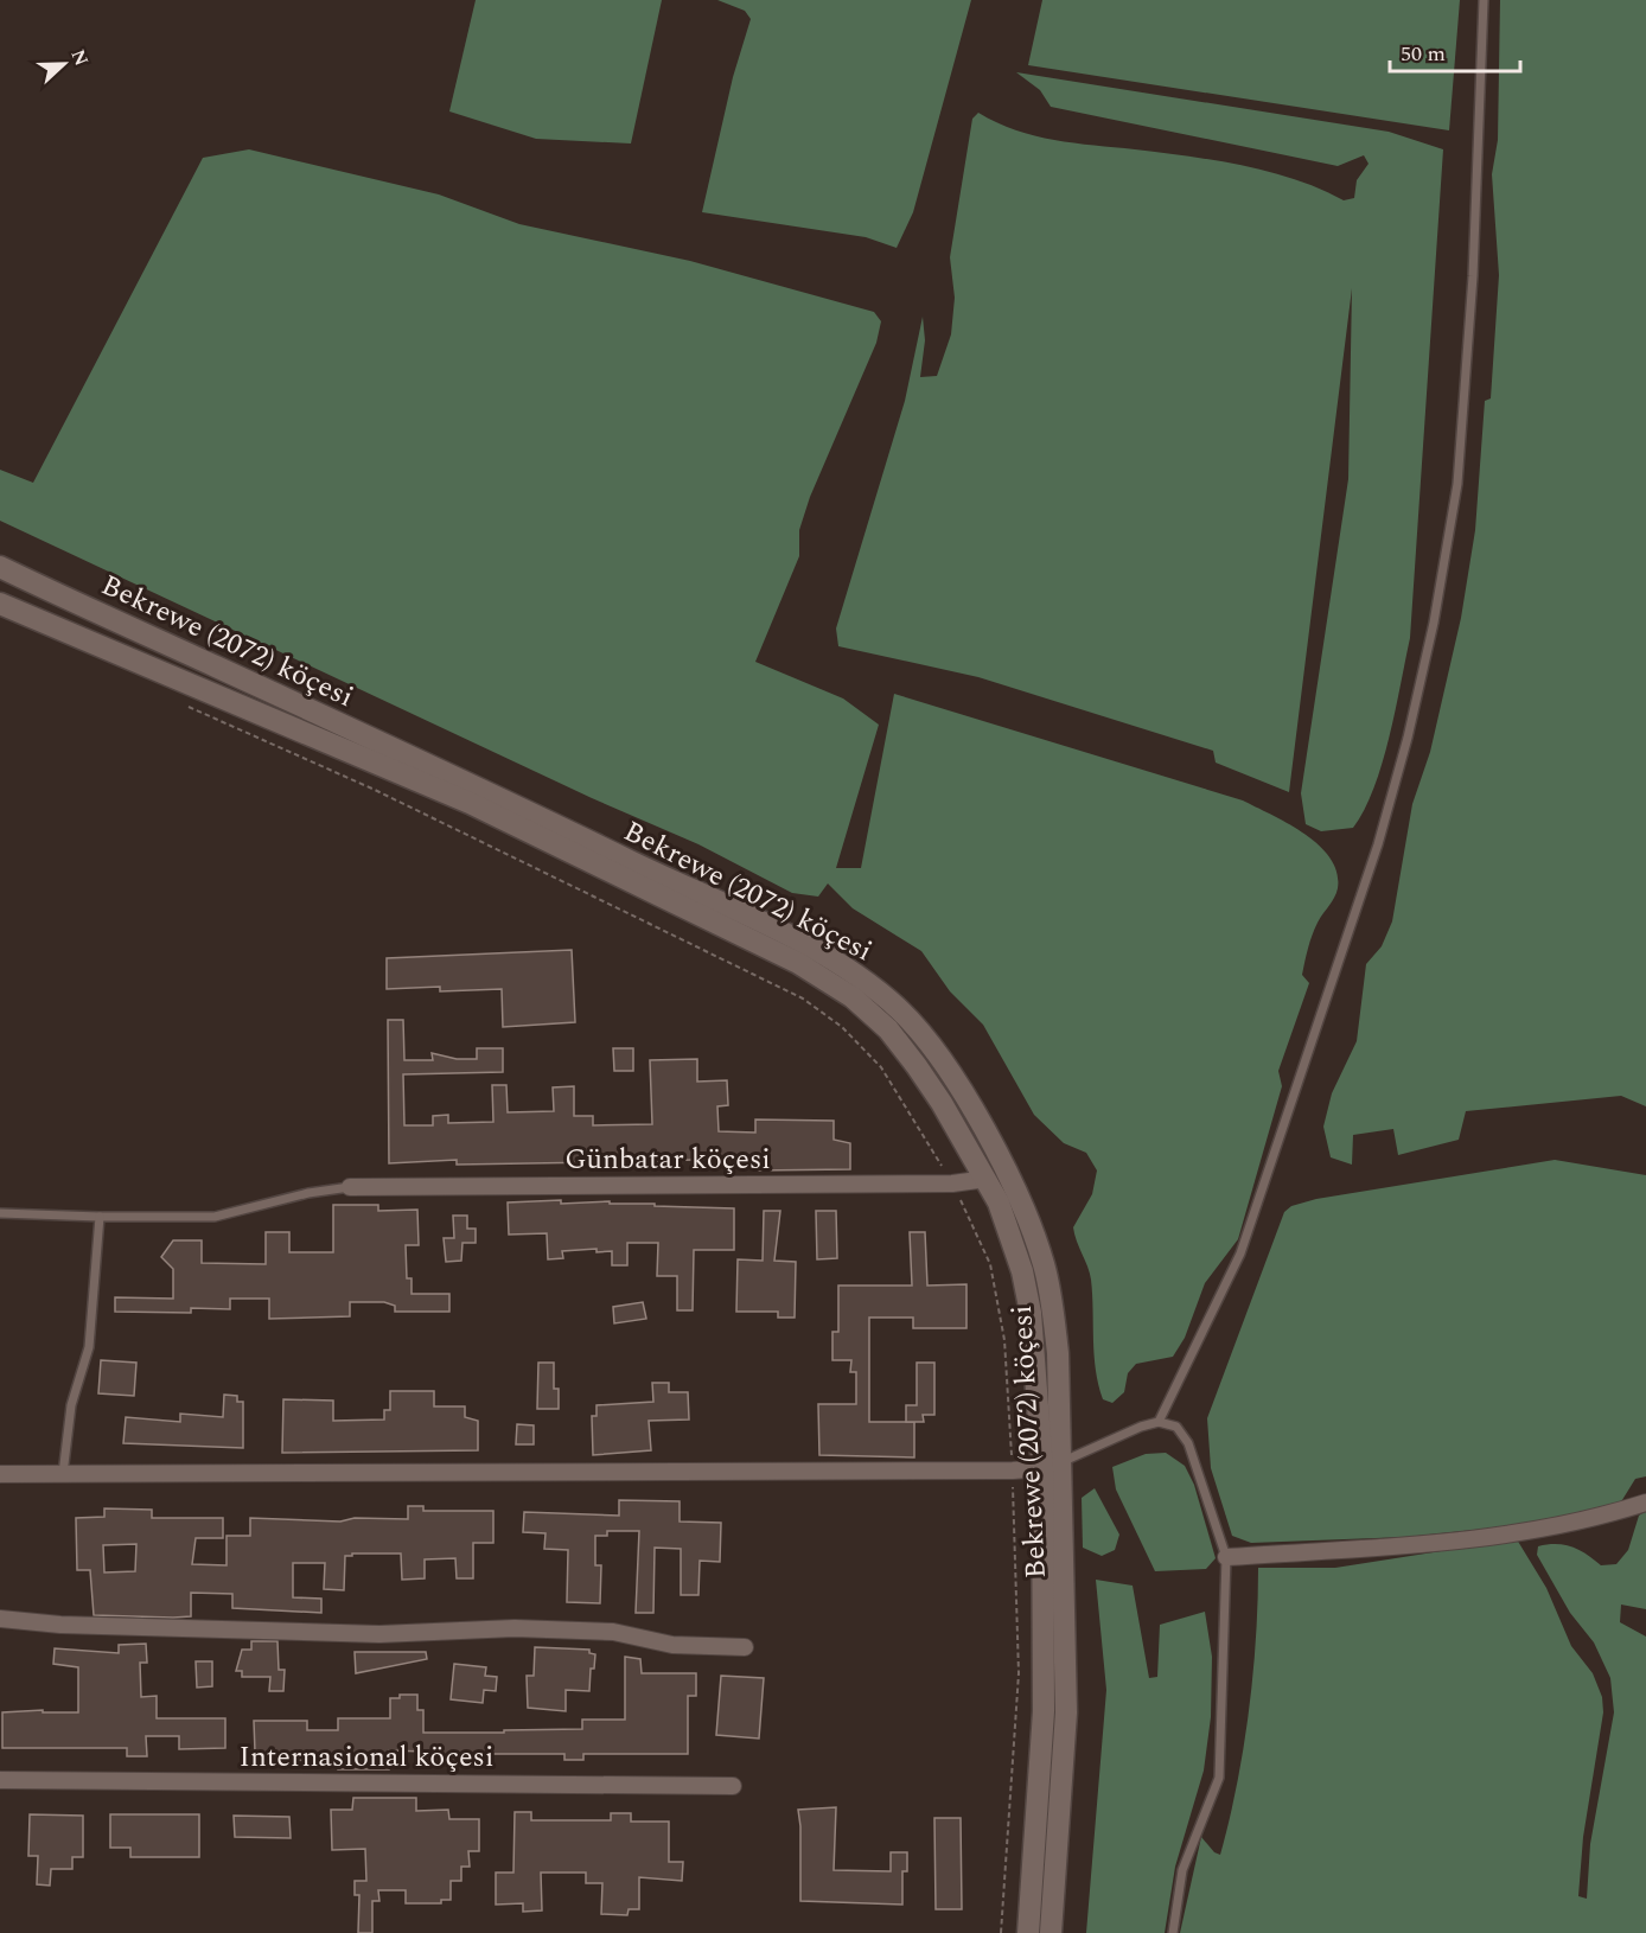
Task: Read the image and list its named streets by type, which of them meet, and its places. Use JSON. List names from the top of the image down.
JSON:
{
  "streets": {
    "main road": ["Bekrewe (2072) köçesi"],
    "street": ["Günbatar köçesi", "Internasional köçesi"]
  },
  "crossings": [
    ["Bekrewe (2072) köçesi", "Günbatar köçesi"]
  ],
  "scale_bar": "50 m",
  "north": "right"
}
